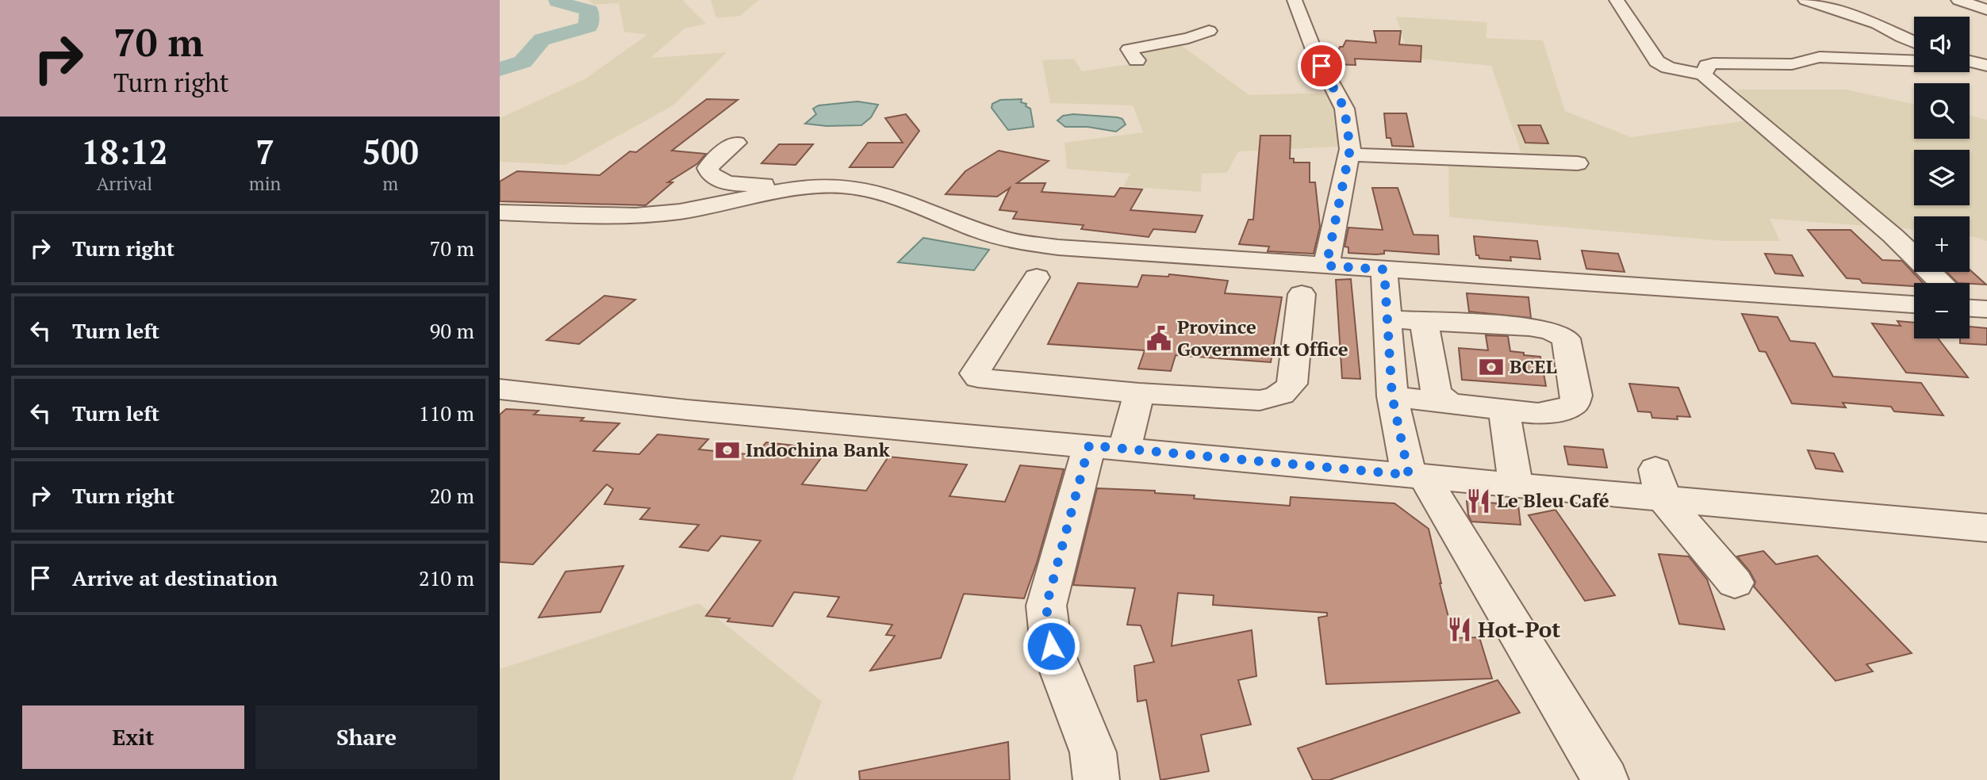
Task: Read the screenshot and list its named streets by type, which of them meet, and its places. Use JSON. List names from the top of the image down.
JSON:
{
  "places": {
    "public building": ["Province Government Office"],
    "bank": ["BCEL", "Indochina Bank"],
    "restaurant": ["Le Bleu Café", "Hot-Pot"]
  },
  "page": {
    "turn": ["70 m", "Turn right"],
    "map_buttons": ["+", "−"],
    "eta": [
      "18:12",
      "Arrival",
      "7",
      "min",
      "500",
      "m"
    ],
    "list": [
      {
        "name": "Turn right",
        "value": "70 m"
      },
      {
        "name": "Turn left",
        "value": "90 m"
      },
      {
        "name": "Turn left",
        "value": "110 m"
      },
      {
        "name": "Turn right",
        "value": "20 m"
      },
      {
        "name": "Arrive at destination",
        "value": "210 m"
      }
    ],
    "buttons": ["Exit", "Share"]
  }
}
